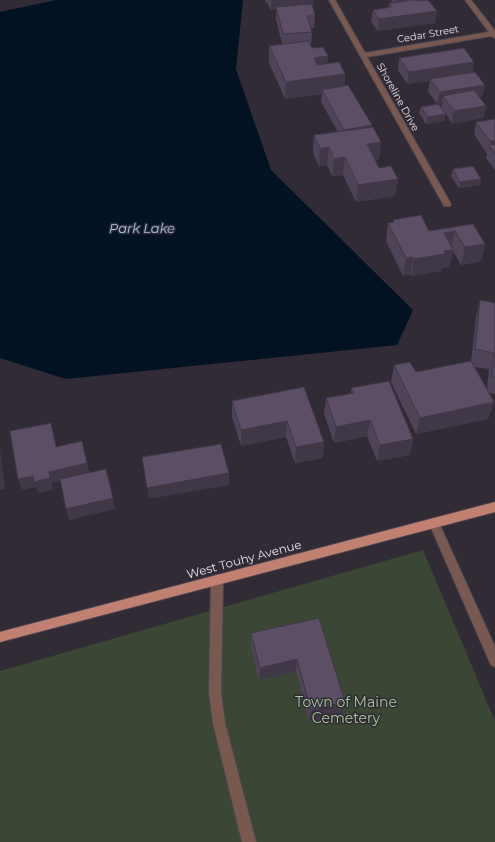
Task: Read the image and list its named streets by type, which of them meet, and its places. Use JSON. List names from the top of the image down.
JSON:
{
  "streets": {
    "main road": ["West Touhy Avenue"],
    "street": ["Cedar Street", "Shoreline Drive"]
  },
  "crossings": [
    ["Cedar Street", "Shoreline Drive"]
  ],
  "water": ["Park Lake"],
  "parks": ["Town of Maine Cemetery"]
}
